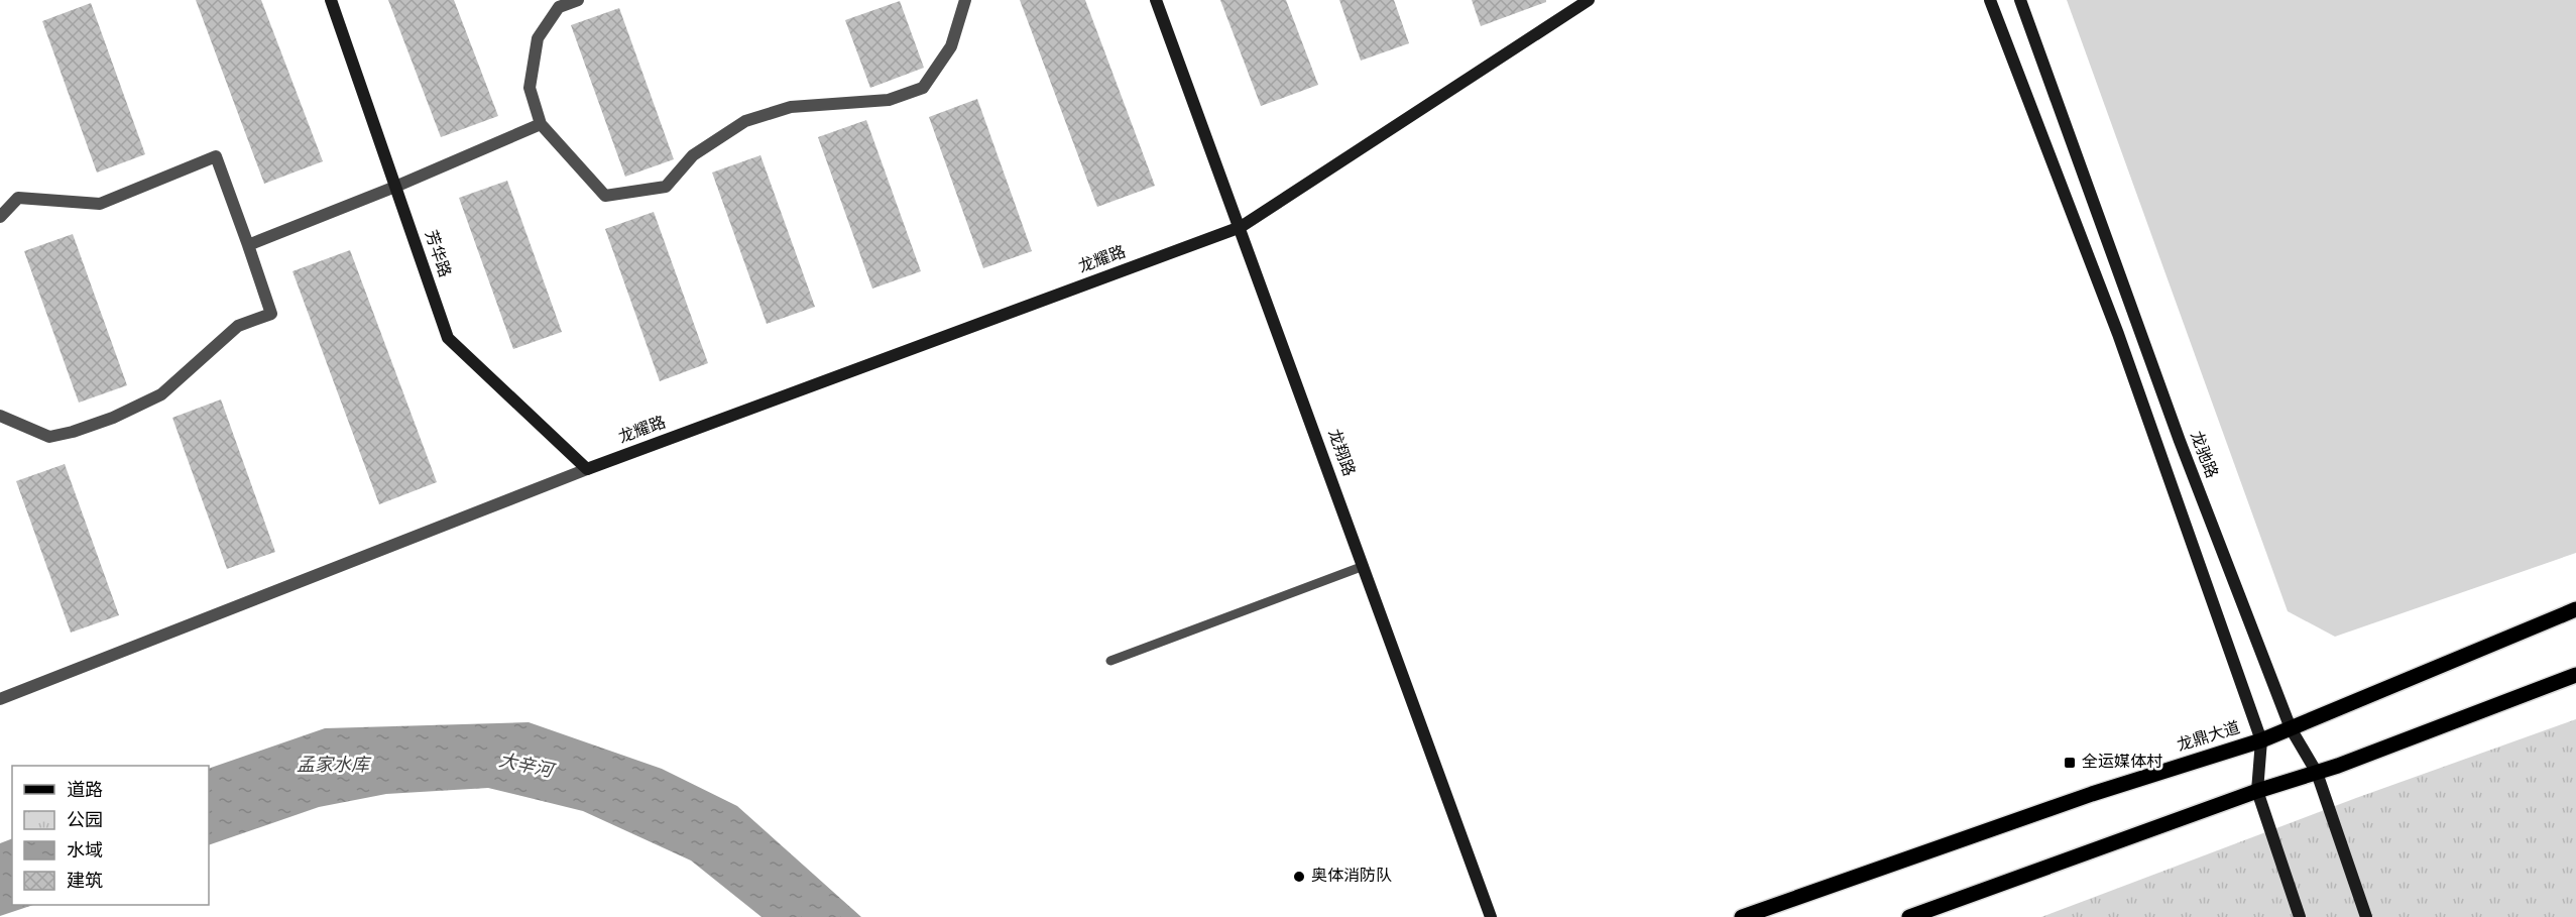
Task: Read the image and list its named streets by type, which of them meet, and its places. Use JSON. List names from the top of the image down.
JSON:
{
  "streets": {
    "main road": ["龙鼎大道"],
    "street": [
      "芳华路",
      "龙耀路",
      "龙翔路",
      "龙驰路"
    ]
  },
  "crossings": [
    ["芳华路", "龙耀路"],
    ["龙耀路", "龙翔路"],
    ["龙驰路", "龙鼎大道"]
  ],
  "water": ["孟家水库", "大辛河"],
  "places": {
    "transit": ["全运媒体村"],
    "other": ["奥体消防队"]
  },
  "legend": [
    "道路",
    "公园",
    "水域",
    "建筑"
  ]
}
